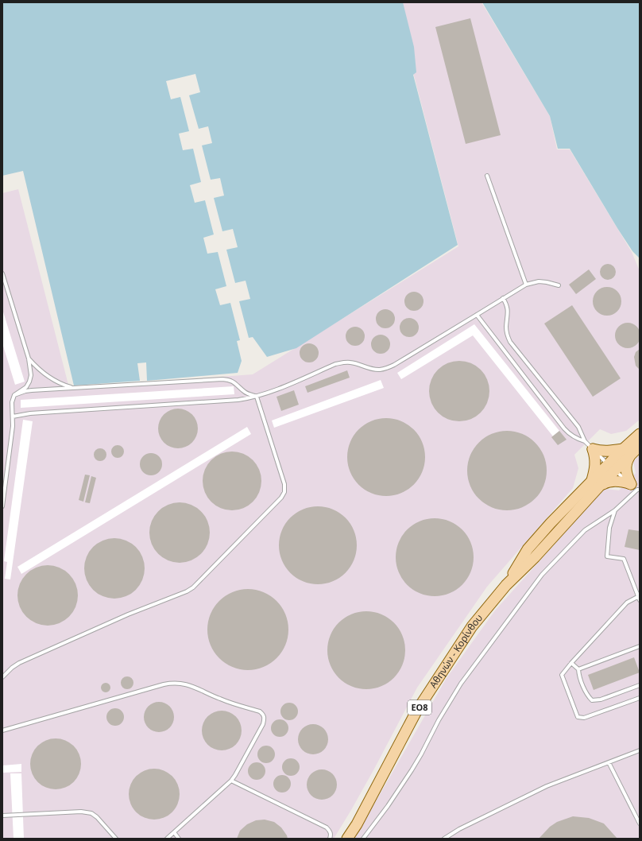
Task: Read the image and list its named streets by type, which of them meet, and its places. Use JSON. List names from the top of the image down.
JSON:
{
  "streets": {
    "main road": ["Αθηνών - Κορίνθου", "ΕΟ8"]
  }
}
